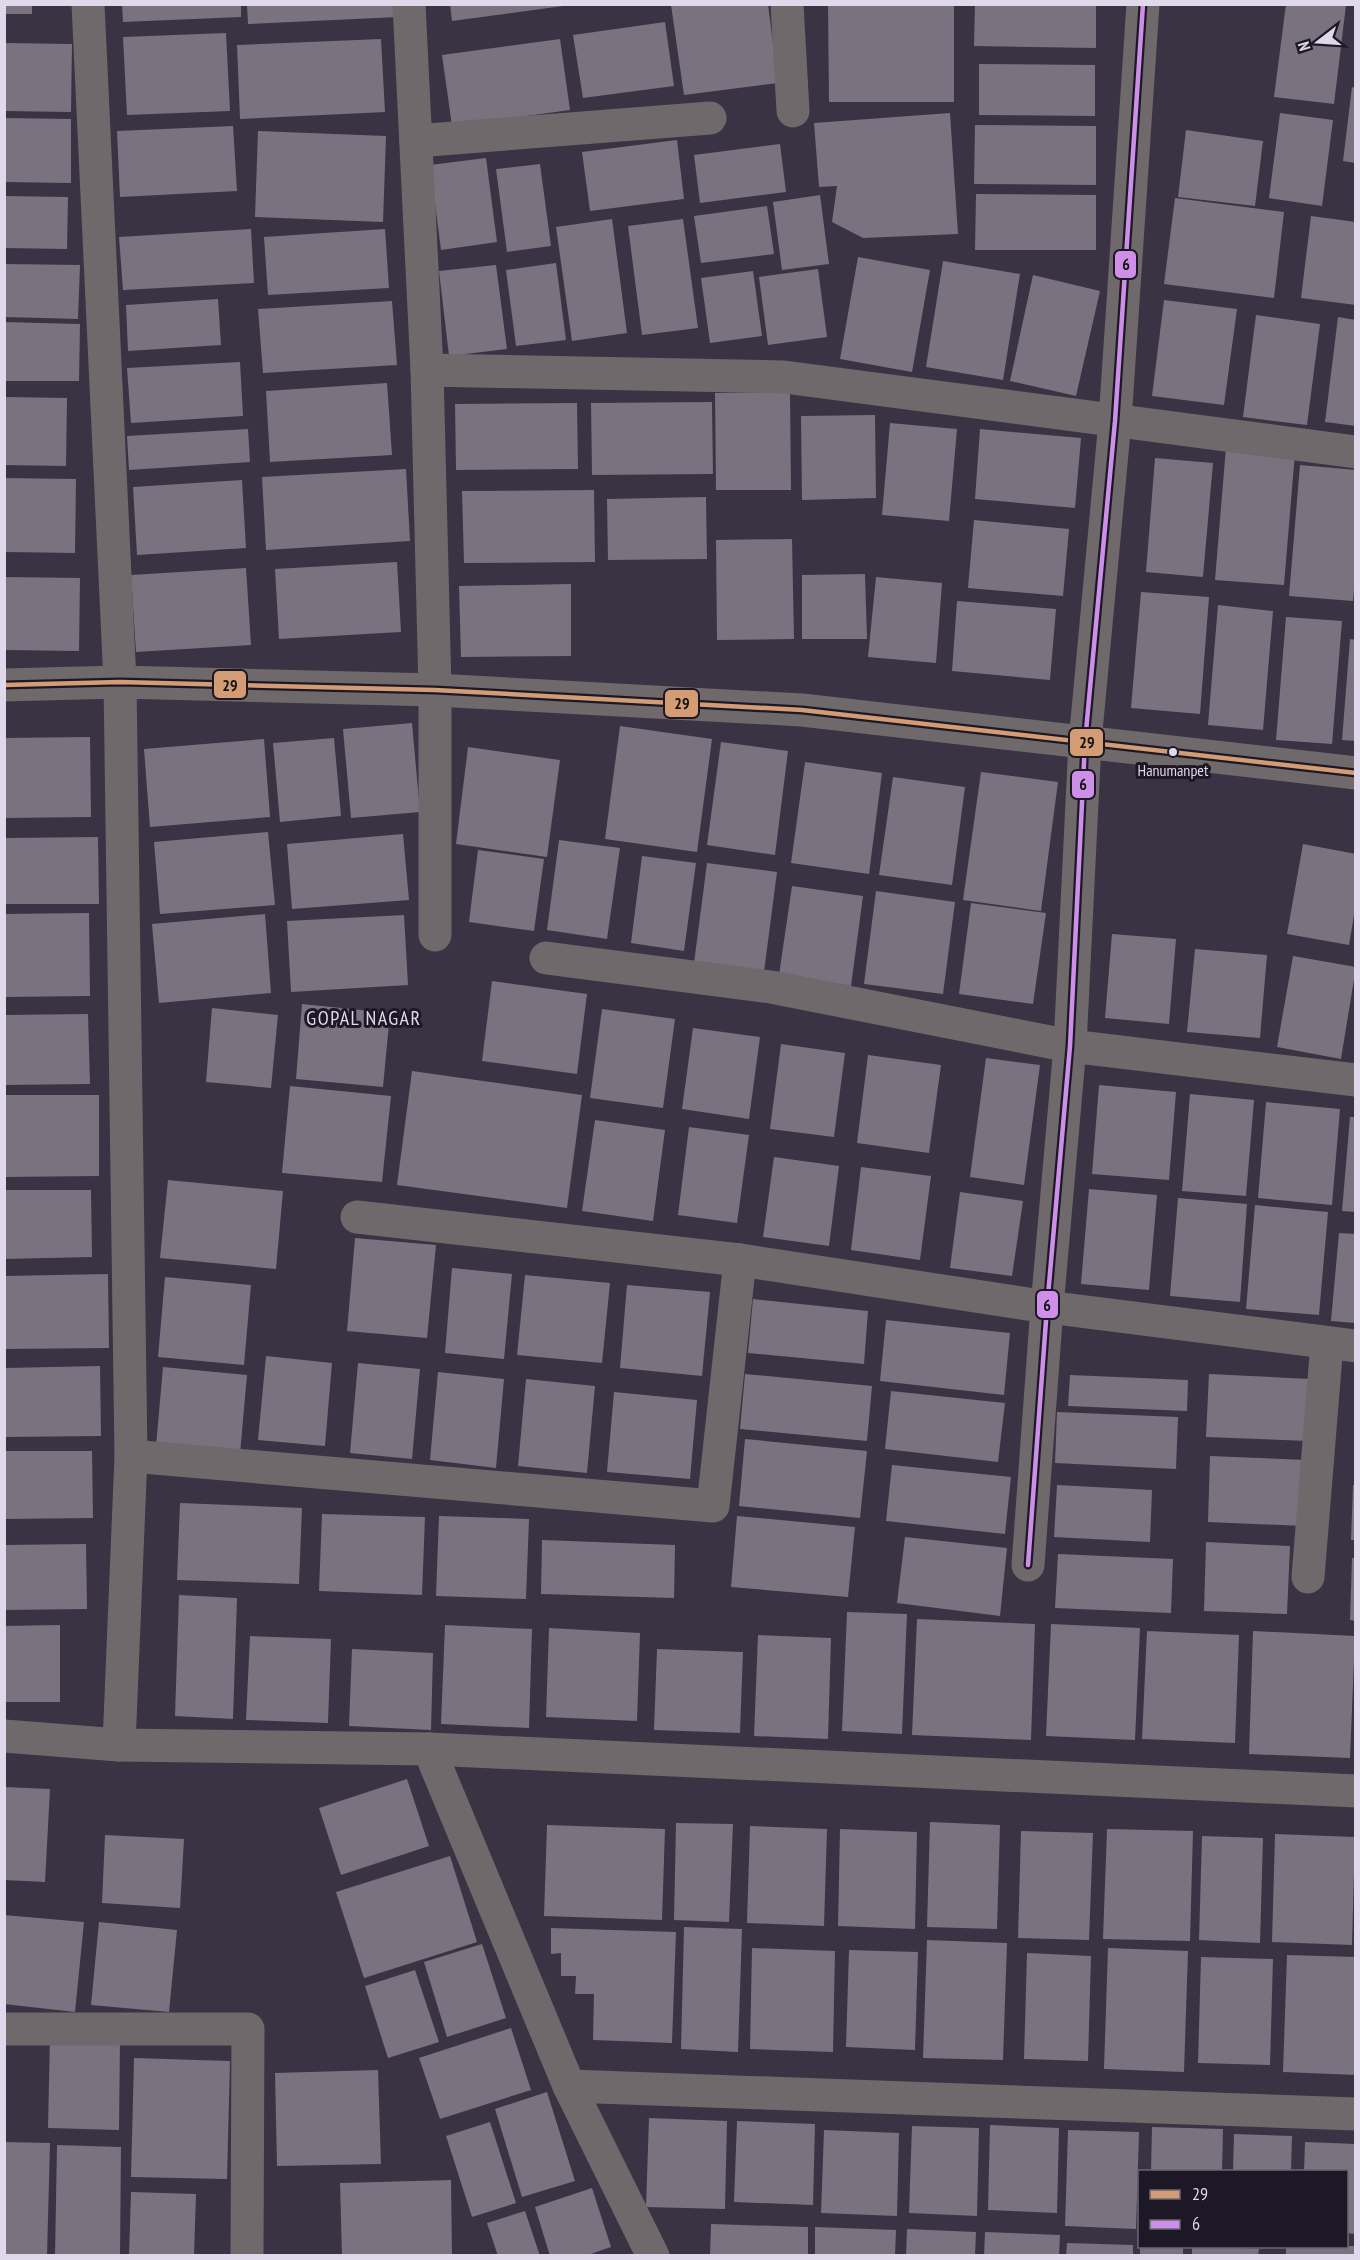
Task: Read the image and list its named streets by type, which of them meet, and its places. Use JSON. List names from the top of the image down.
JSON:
{
  "districts": ["GOPAL NAGAR"],
  "places": ["Hanumanpet"],
  "lines": ["transit line 6", "transit line 29"],
  "legend": ["29", "6"],
  "north": "left"
}
